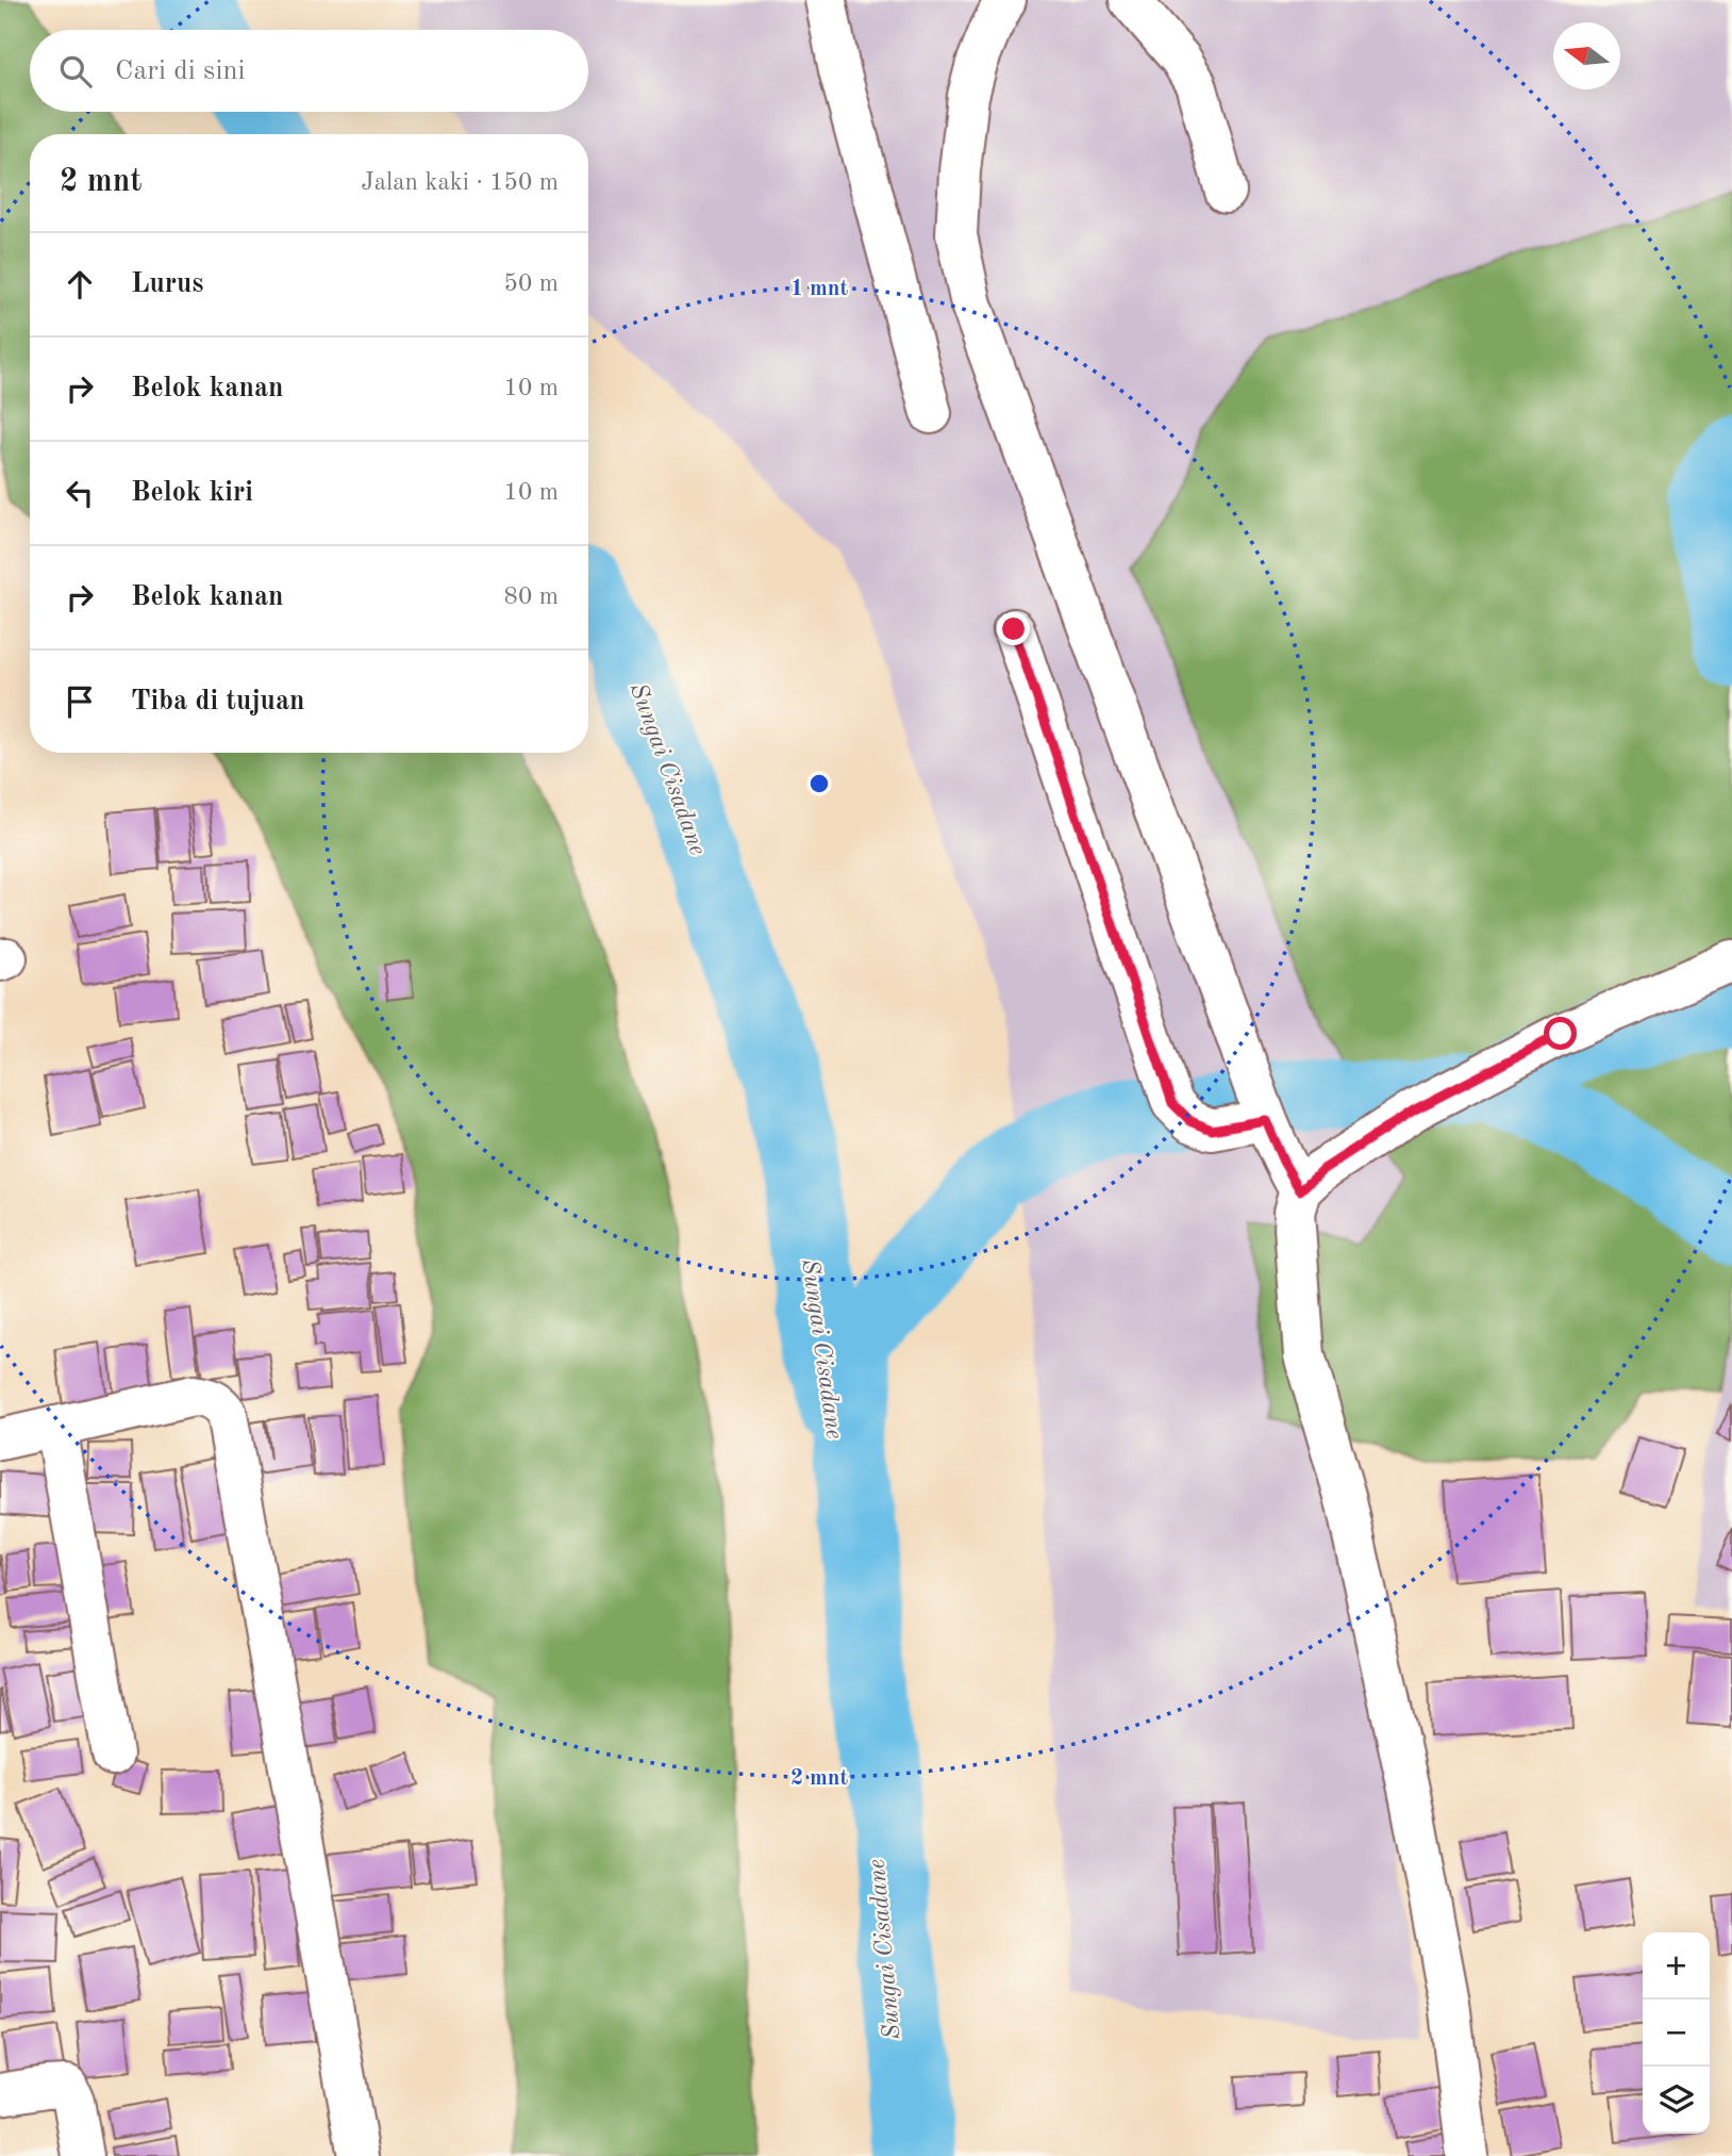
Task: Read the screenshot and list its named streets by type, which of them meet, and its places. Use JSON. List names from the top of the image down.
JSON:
{
  "water": ["Sungai Cisadane"],
  "north": "left",
  "page": {
    "search": "Cari di sini",
    "heading": ["2 mnt", "Jalan kaki · 150 m"],
    "list": [
      ["Lurus", "50 m"],
      ["Belok kanan", "10 m"],
      ["Belok kiri", "10 m"],
      ["Belok kanan", "80 m"],
      "Tiba di tujuan"
    ],
    "map_buttons": ["+", "−"]
  },
  "rings": ["1 mnt", "2 mnt"]
}
